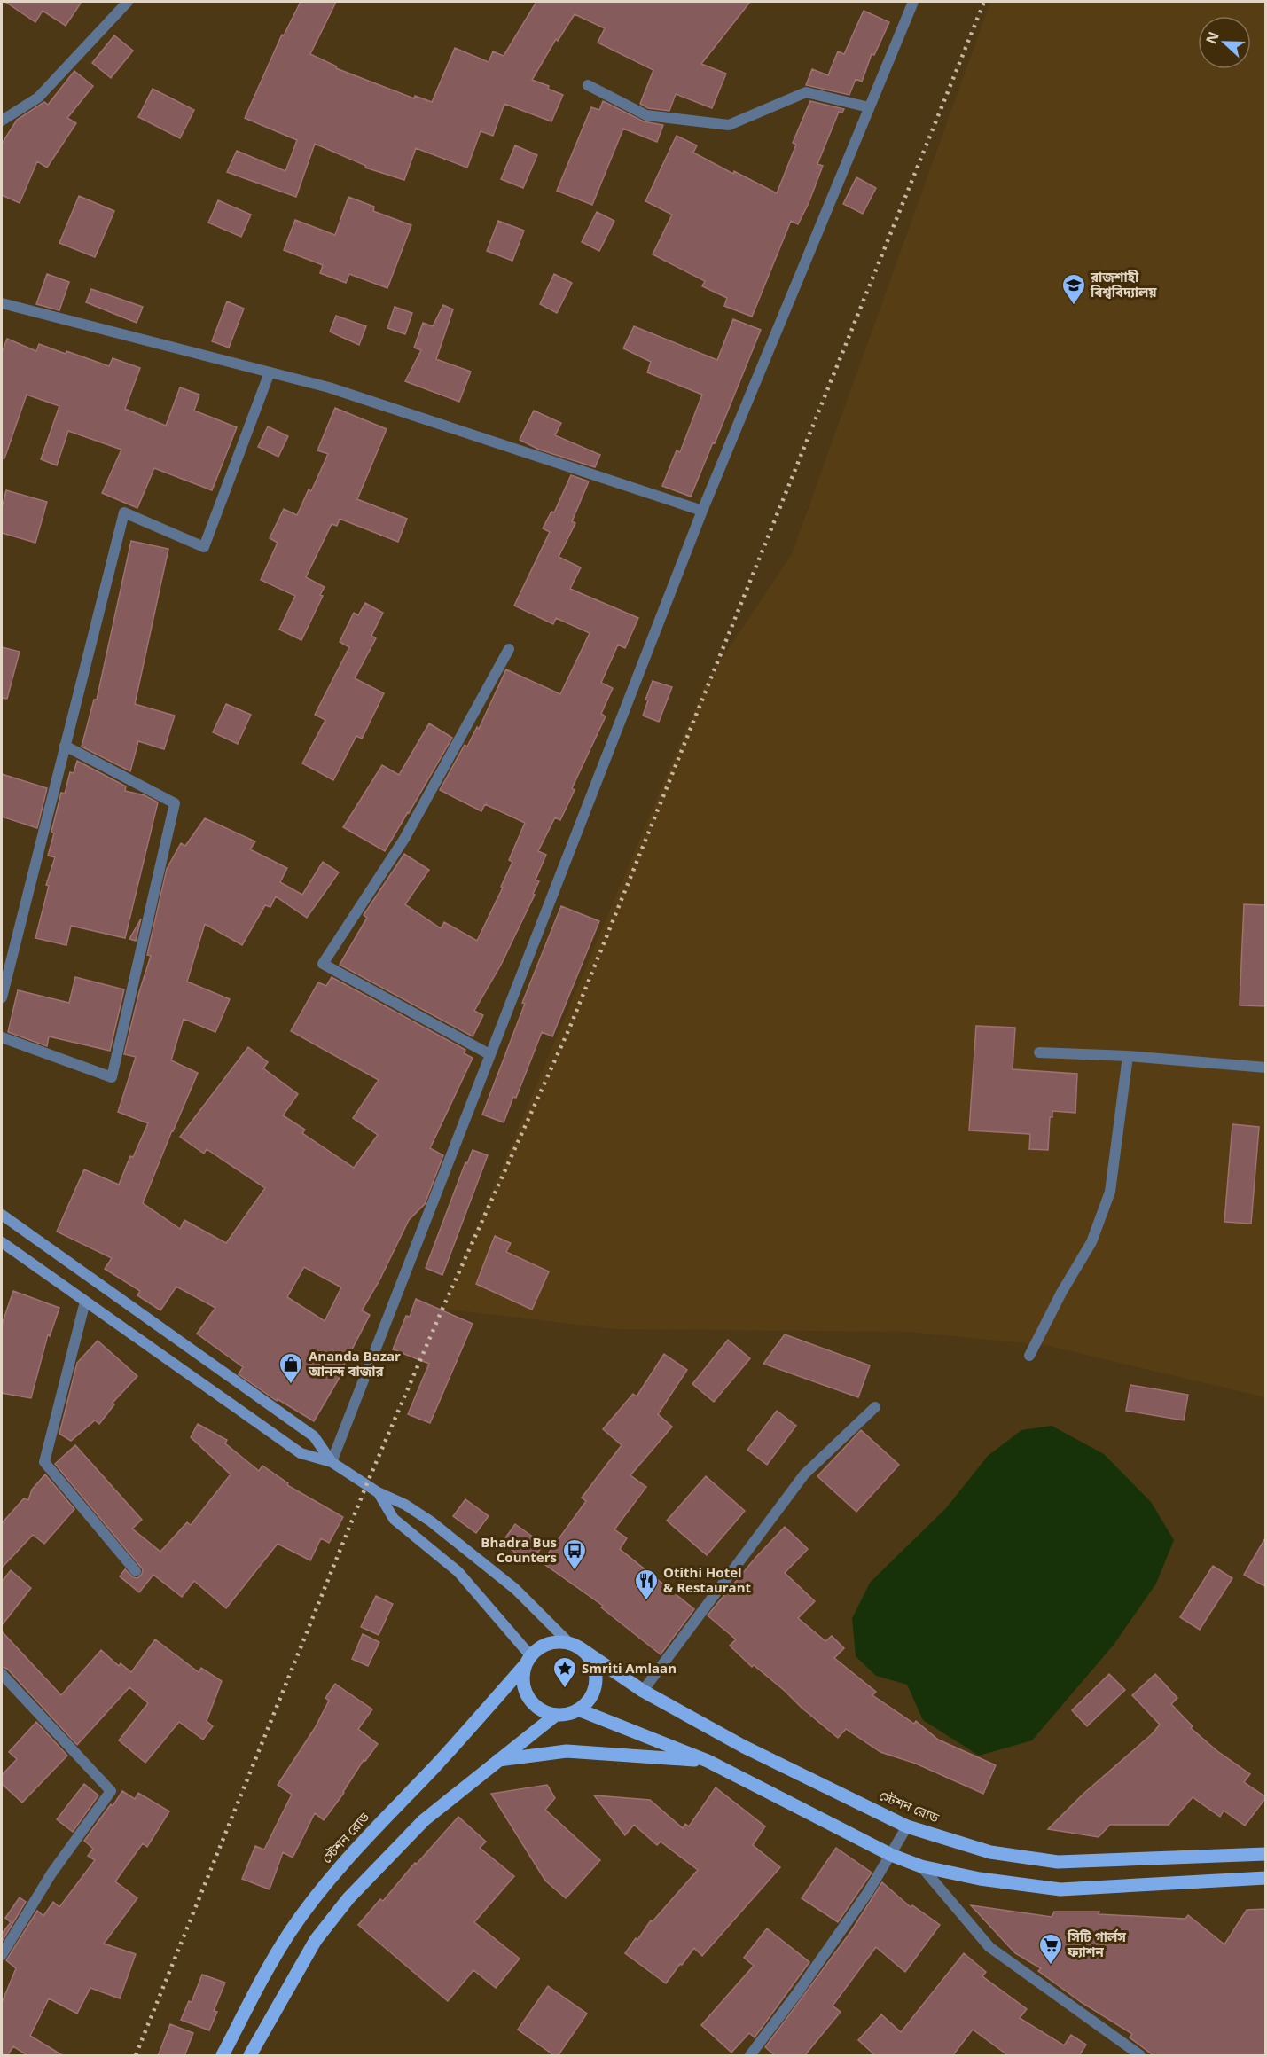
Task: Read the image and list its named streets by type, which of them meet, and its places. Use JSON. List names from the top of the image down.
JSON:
{
  "streets": {
    "main road": ["স্টেশন রোড"]
  },
  "places": {
    "school or university": ["রাজশাহী বিশ্ববিদ্যালয়"],
    "shop": ["Ananda Bazar আনন্দ বাজার"],
    "bus stop": ["Bhadra Bus Counters"],
    "restaurant": ["Otithi Hotel & Restaurant"],
    "place": ["Smriti Amlaan"],
    "supermarket": ["সিটি গার্লস ফ্যাশন"]
  },
  "north": "left"
}
